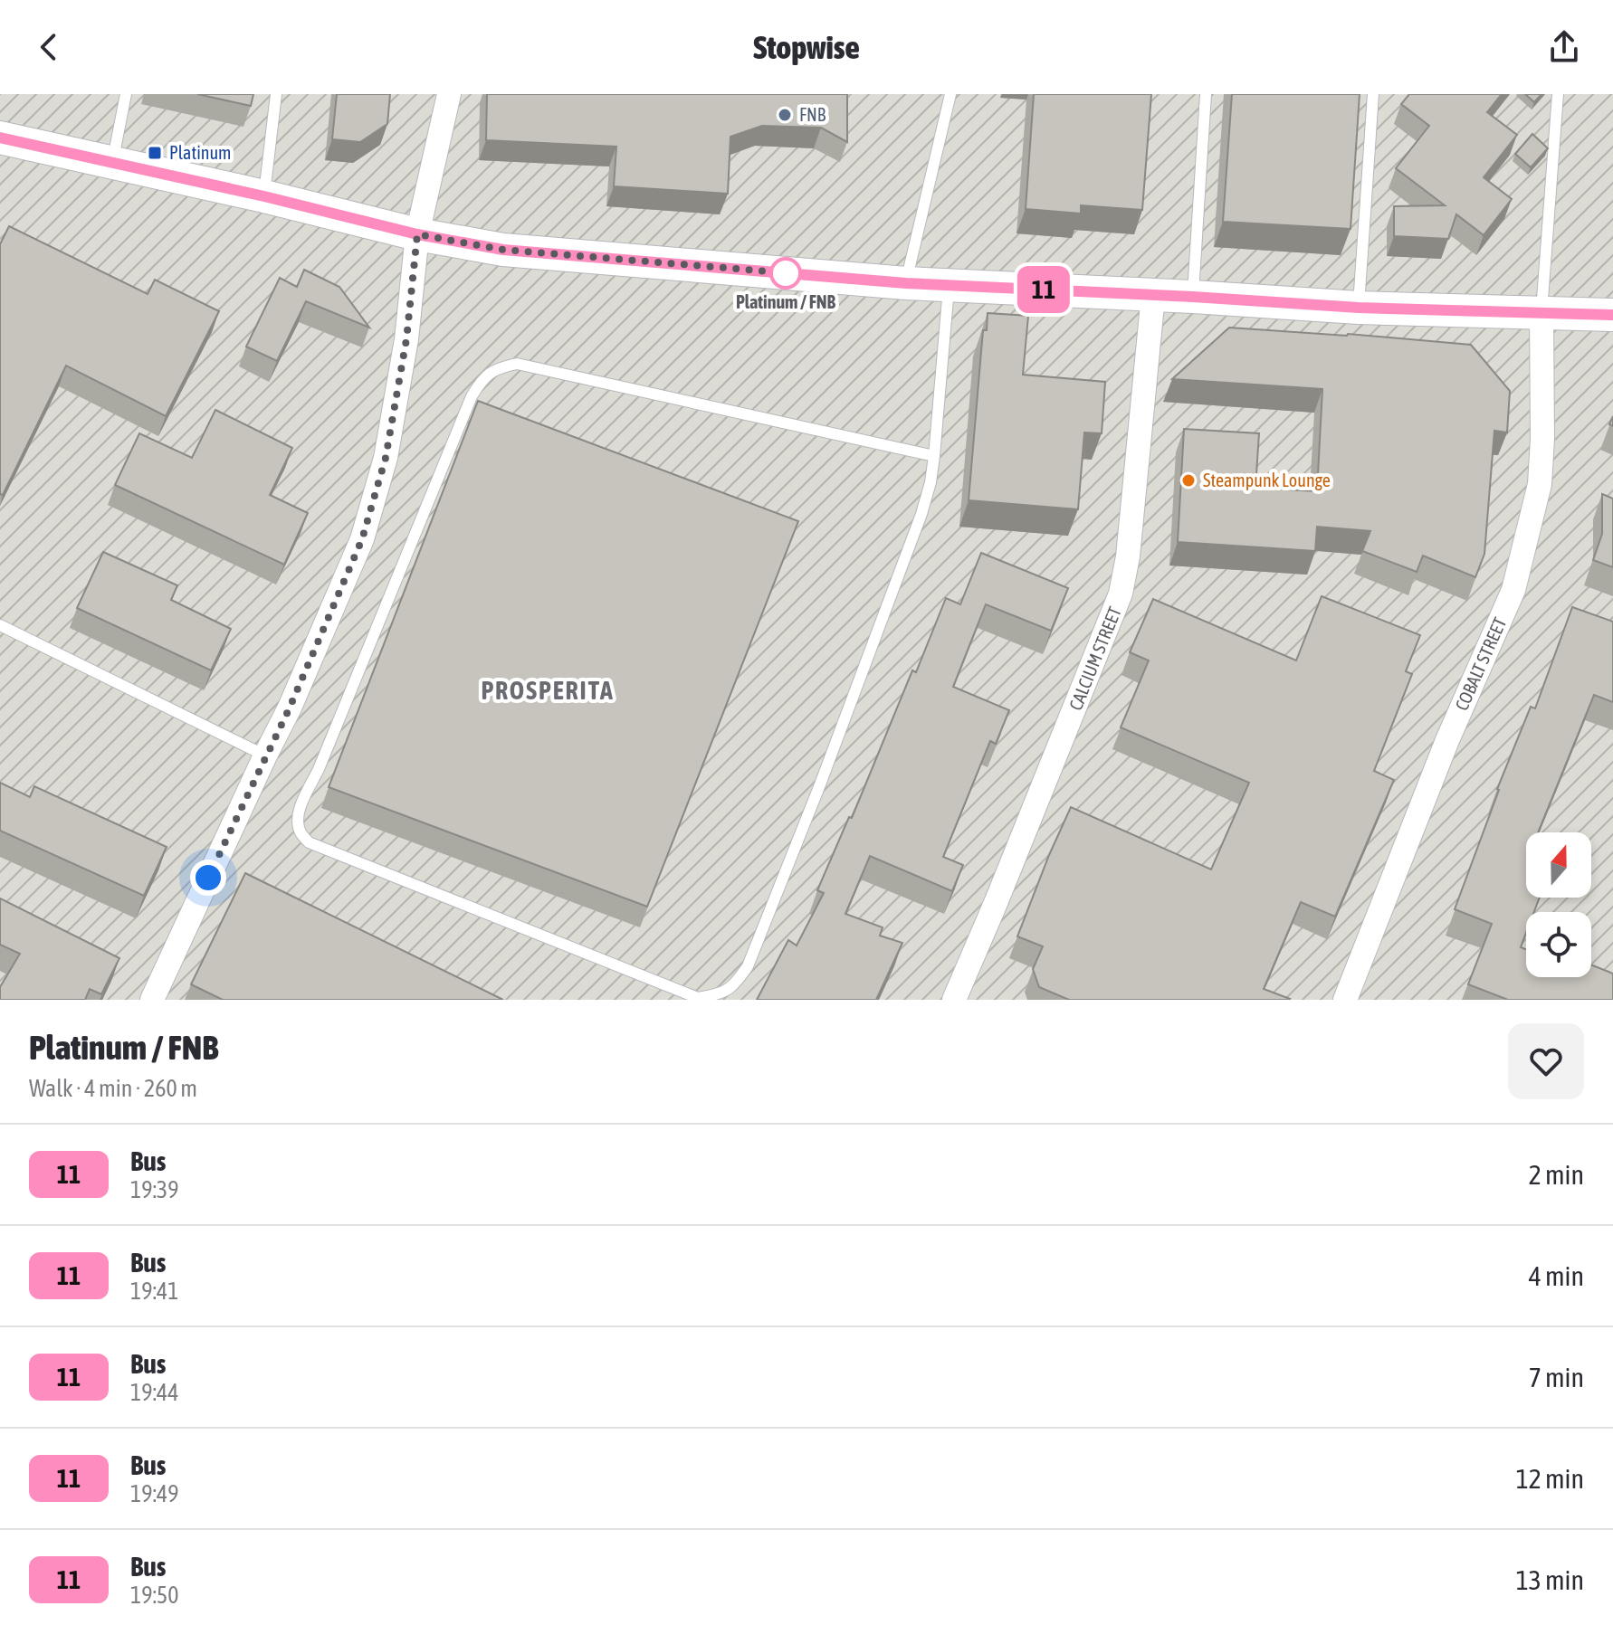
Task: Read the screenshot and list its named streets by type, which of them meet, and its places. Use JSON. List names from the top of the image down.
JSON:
{
  "streets": {
    "street": ["CALCIUM STREET", "COBALT STREET"]
  },
  "districts": ["PROSPERITA"],
  "places": {
    "other": ["FNB", "Platinum / FNB", "Steampunk Lounge"],
    "transit": ["Platinum"]
  },
  "lines": ["bus line 11"],
  "north": "top",
  "page": {
    "header": "Stopwise",
    "on_map": "11",
    "heading": ["Platinum / FNB", "Walk · 4 min · 260 m"],
    "list": [
      {
        "mark": "11",
        "name": "Bus",
        "note": "19:39",
        "value": "2 min"
      },
      {
        "mark": "11",
        "name": "Bus",
        "note": "19:41",
        "value": "4 min"
      },
      {
        "mark": "11",
        "name": "Bus",
        "note": "19:44",
        "value": "7 min"
      },
      {
        "mark": "11",
        "name": "Bus",
        "note": "19:49",
        "value": "12 min"
      },
      {
        "mark": "11",
        "name": "Bus",
        "note": "19:50",
        "value": "13 min"
      }
    ]
  }
}
